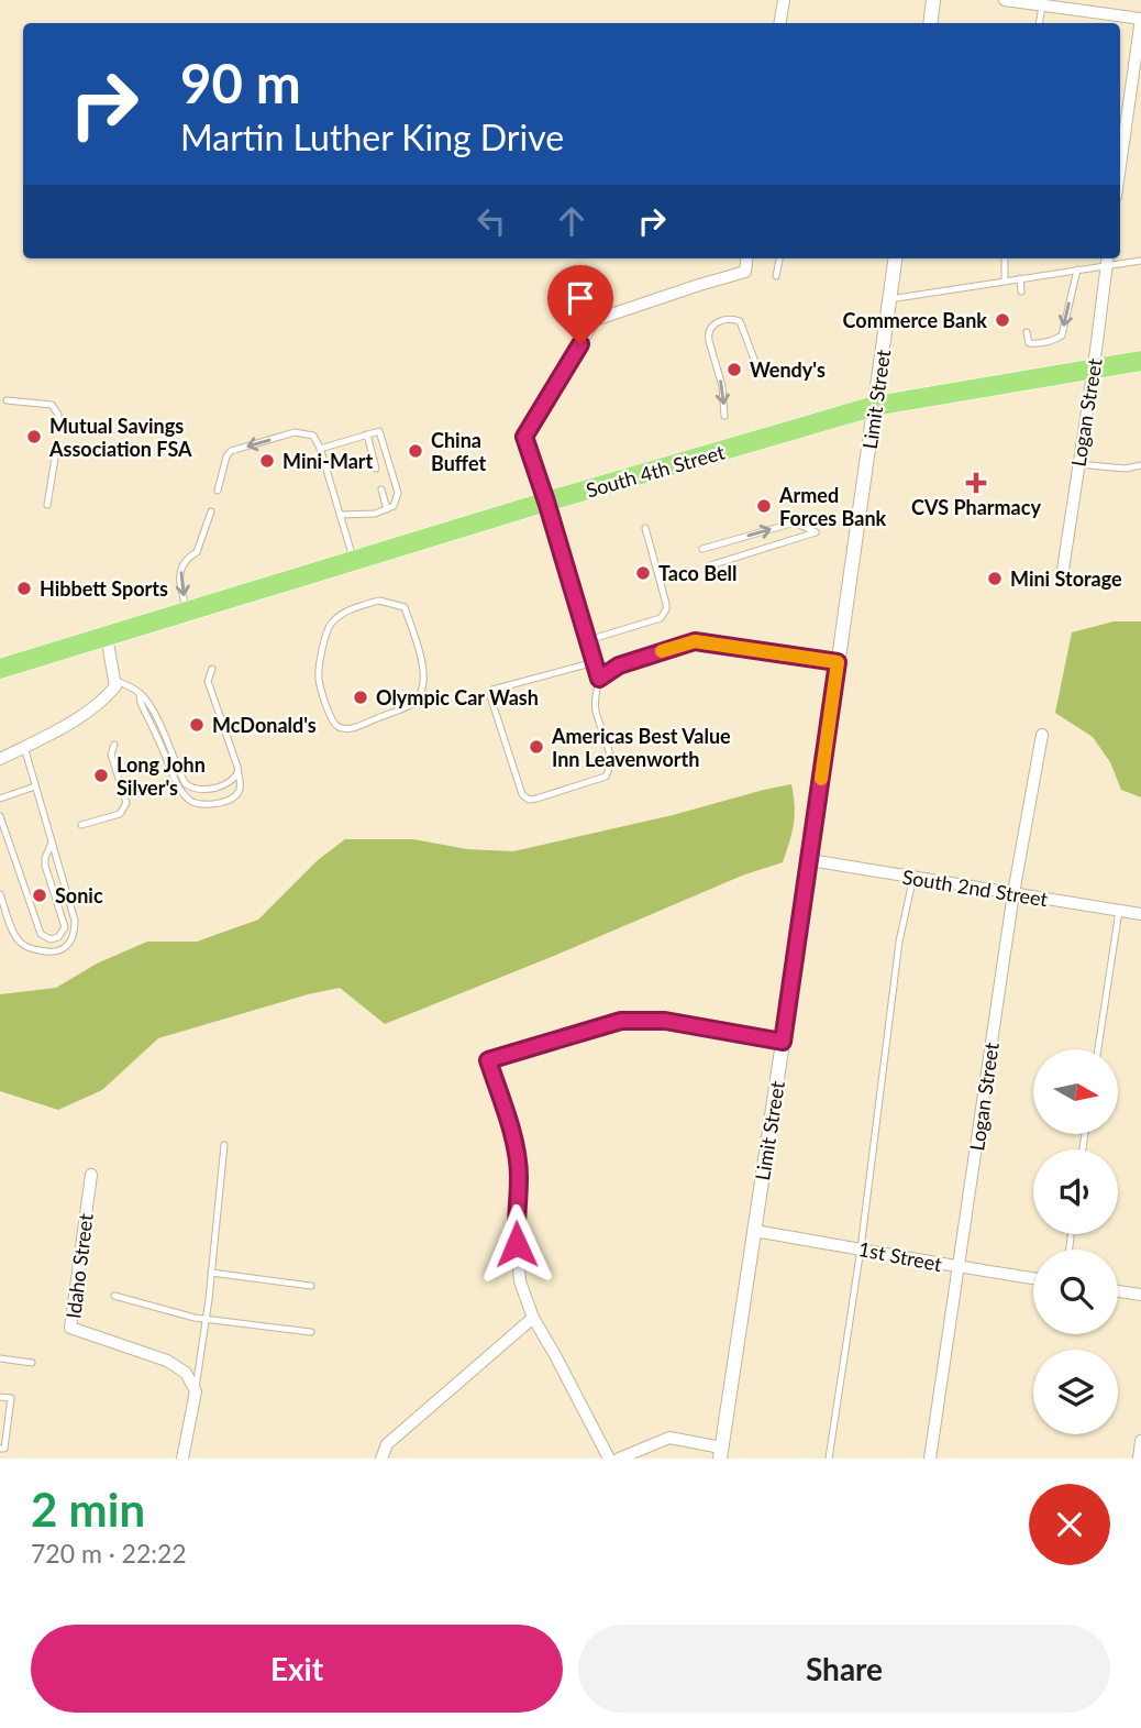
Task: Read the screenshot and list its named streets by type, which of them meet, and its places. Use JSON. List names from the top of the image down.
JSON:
{
  "streets": {
    "highway": ["South 4th Street"],
    "street": [
      "Limit Street",
      "Logan Street",
      "South 2nd Street",
      "1st Street",
      "Idaho Street"
    ]
  },
  "crossings": [
    ["Limit Street", "South 4th Street"],
    ["Limit Street", "South 2nd Street"],
    ["Limit Street", "1st Street"],
    ["Logan Street", "South 4th Street"],
    ["Logan Street", "South 2nd Street"],
    ["Logan Street", "1st Street"]
  ],
  "places": {
    "other": [
      "Commerce Bank",
      "Wendy's",
      "Mutual Savings Association FSA",
      "China Buffet",
      "Mini-Mart",
      "Armed Forces Bank",
      "Taco Bell",
      "Mini Storage",
      "Hibbett Sports",
      "Olympic Car Wash",
      "McDonald's",
      "Americas Best Value Inn Leavenworth",
      "Long John Silver's",
      "Sonic"
    ],
    "health": ["CVS Pharmacy"]
  },
  "north": "right",
  "page": {
    "turn": ["90 m", "Martin Luther King Drive"],
    "heading": ["2 min", "720 m · 22:22"],
    "buttons": ["Exit", "Share"]
  }
}
